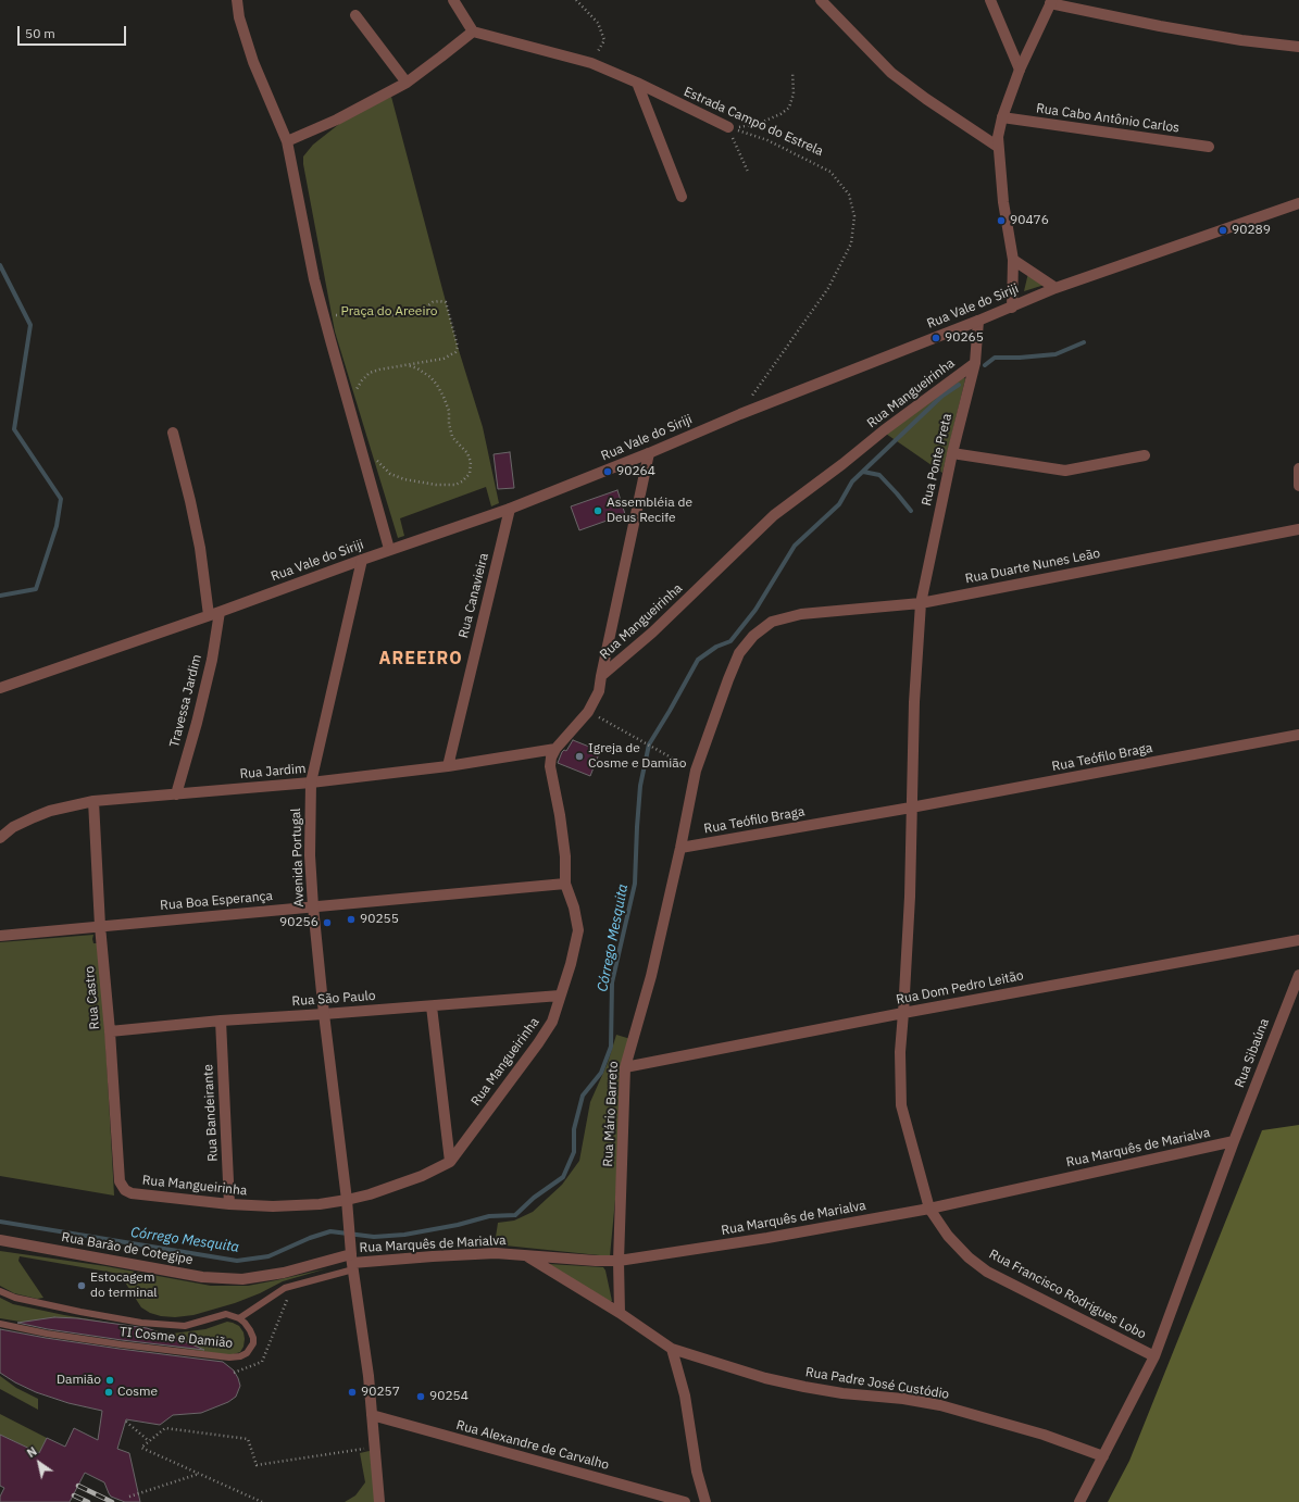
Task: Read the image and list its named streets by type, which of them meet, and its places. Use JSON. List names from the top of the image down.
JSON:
{
  "streets": {
    "street": [
      "Rua Cabo Antônio Carlos",
      "Estrada Campo do Estrela",
      "Rua Vale do Siriji",
      "Rua Mangueirinha",
      "Rua Ponte Preta",
      "Rua Duarte Nunes Leão",
      "Rua Canavieira",
      "Travessa Jardim",
      "Rua Teófilo Braga",
      "Rua Jardim",
      "Avenida Portugal",
      "Rua Boa Esperança",
      "Rua Dom Pedro Leitão",
      "Rua Castro",
      "Rua São Paulo",
      "Rua Sibaúna",
      "Rua Bandeirante",
      "Rua Mário Barreto",
      "Rua Marquês de Marialva",
      "Rua Barão de Cotegipe",
      "Rua Francisco Rodrigues Lobo",
      "Rua Padre José Custódio",
      "Rua Alexandre de Carvalho"
    ],
    "lane": ["TI Cosme e Damião"]
  },
  "crossings": [
    ["Estrada Campo do Estrela", "Rua Vale do Siriji"],
    ["Rua Vale do Siriji", "Rua Ponte Preta"],
    ["Rua Vale do Siriji", "Rua Canavieira"],
    ["Rua Vale do Siriji", "Travessa Jardim"],
    ["Rua Vale do Siriji", "Avenida Portugal"],
    ["Rua Mangueirinha", "Rua Ponte Preta"],
    ["Rua Mangueirinha", "Rua Jardim"],
    ["Rua Mangueirinha", "Avenida Portugal"],
    ["Rua Mangueirinha", "Rua Boa Esperança"],
    ["Rua Mangueirinha", "Rua Castro"],
    ["Rua Mangueirinha", "Rua São Paulo"],
    ["Rua Mangueirinha", "Rua Bandeirante"],
    ["Rua Ponte Preta", "Rua Duarte Nunes Leão"],
    ["Rua Duarte Nunes Leão", "Rua Mário Barreto"],
    ["Rua Canavieira", "Rua Jardim"],
    ["Travessa Jardim", "Rua Jardim"],
    ["Rua Teófilo Braga", "Rua Mário Barreto"],
    ["Rua Jardim", "Avenida Portugal"],
    ["Rua Jardim", "Rua Castro"],
    ["Avenida Portugal", "Rua Boa Esperança"],
    ["Avenida Portugal", "Rua São Paulo"],
    ["Avenida Portugal", "Rua Marquês de Marialva"],
    ["Avenida Portugal", "Rua Barão de Cotegipe"],
    ["Avenida Portugal", "Rua Alexandre de Carvalho"],
    ["Rua Boa Esperança", "Rua Castro"],
    ["Rua Dom Pedro Leitão", "Rua Mário Barreto"],
    ["Rua Dom Pedro Leitão", "Rua Francisco Rodrigues Lobo"],
    ["Rua Castro", "Rua São Paulo"],
    ["Rua São Paulo", "Rua Bandeirante"],
    ["Rua Sibaúna", "Rua Marquês de Marialva"],
    ["Rua Sibaúna", "Rua Francisco Rodrigues Lobo"],
    ["Rua Sibaúna", "Rua Padre José Custódio"],
    ["Rua Mário Barreto", "Rua Marquês de Marialva"],
    ["Rua Marquês de Marialva", "Rua Barão de Cotegipe"],
    ["Rua Marquês de Marialva", "Rua Francisco Rodrigues Lobo"]
  ],
  "districts": ["AREEIRO"],
  "water": ["Córrego Mesquita"],
  "parks": ["Praça do Areeiro"],
  "places": [
    "90476",
    "90289",
    "90265",
    "90264",
    "Assembléia de Deus Recife",
    "Igreja de Cosme e Damião",
    "90255",
    "90256",
    "Estocagem do terminal",
    "Damião",
    "Cosme",
    "90257",
    "90254"
  ],
  "scale_bar": "50 m",
  "north": "top left"
}
